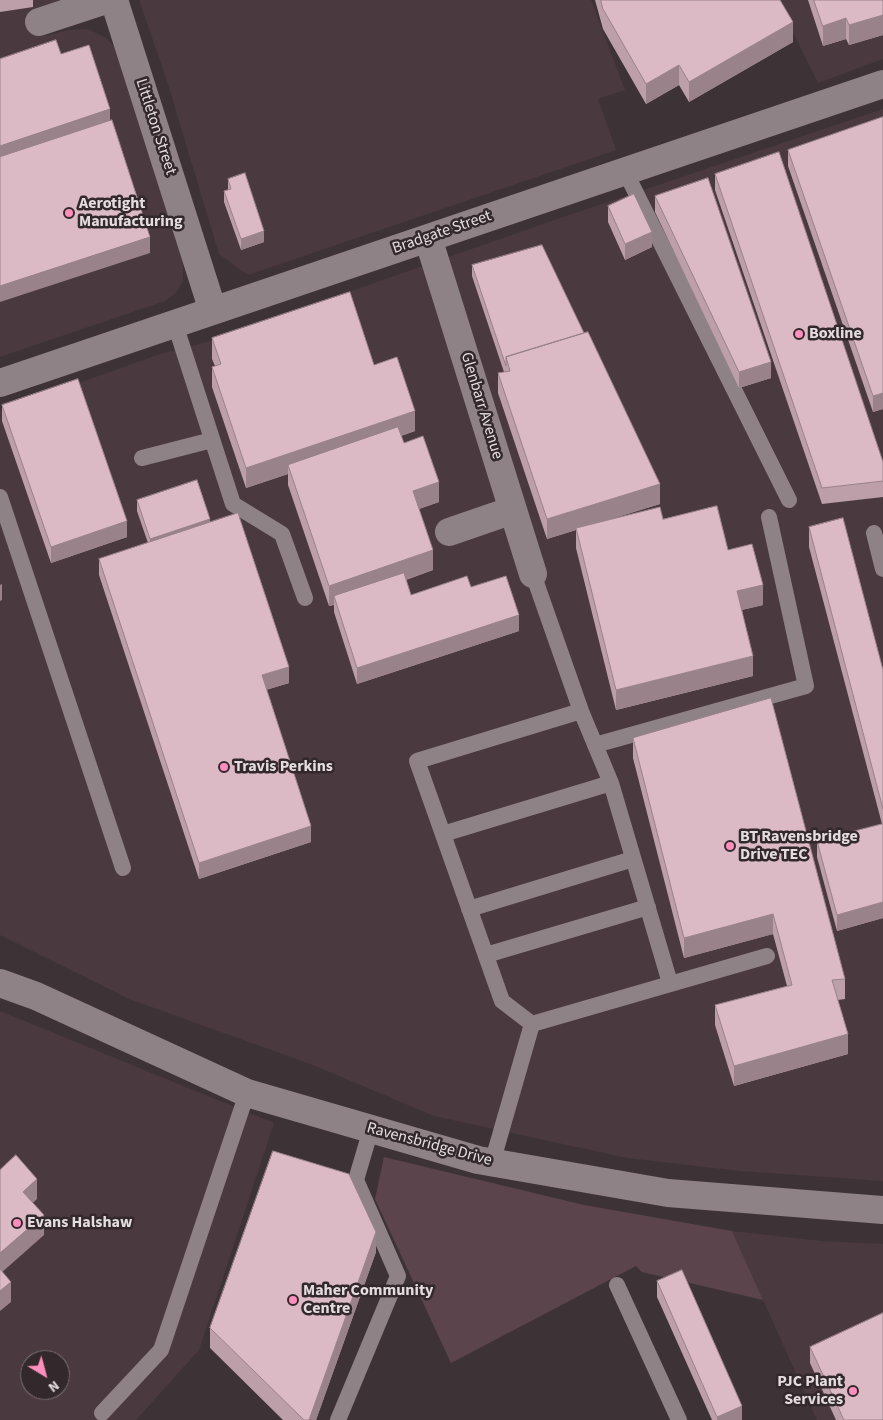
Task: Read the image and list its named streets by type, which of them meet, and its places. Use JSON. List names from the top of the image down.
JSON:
{
  "streets": {
    "street": [
      "Littleton Street",
      "Bradgate Street",
      "Glenbarr Avenue",
      "Ravensbridge Drive"
    ]
  },
  "crossings": [
    ["Littleton Street", "Bradgate Street"],
    ["Bradgate Street", "Glenbarr Avenue"]
  ],
  "places": [
    "Aerotight Manufacturing",
    "Boxline",
    "Travis Perkins",
    "BT Ravensbridge Drive TEC",
    "Evans Halshaw",
    "Maher Community Centre",
    "PJC Plant Services"
  ],
  "north": "bottom right"
}
